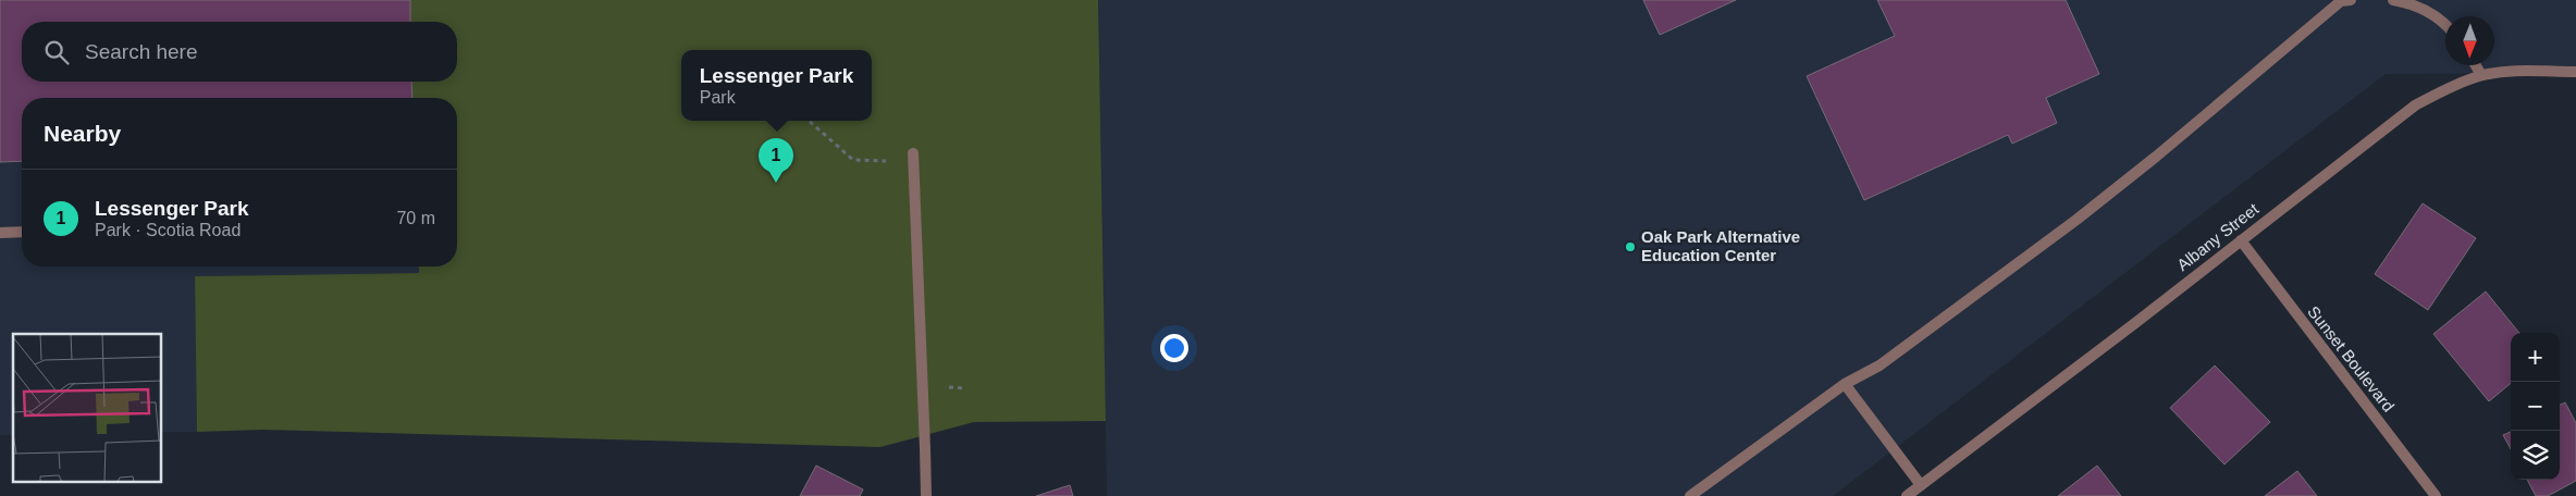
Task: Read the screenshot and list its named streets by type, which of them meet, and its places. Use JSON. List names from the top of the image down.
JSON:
{
  "streets": {
    "street": ["Albany Street", "Sunset Boulevard"]
  },
  "crossings": [
    ["Albany Street", "Sunset Boulevard"]
  ],
  "places": ["Oak Park Alternative Education Center"],
  "north": "bottom",
  "page": {
    "search": "Search here",
    "popup": ["Lessenger Park", "Park"],
    "heading": "Nearby",
    "pins": "1",
    "list": [
      {
        "mark": "1",
        "name": "Lessenger Park",
        "note": "Park · Scotia Road",
        "value": "70 m"
      }
    ],
    "map_buttons": ["+", "−"]
  }
}
